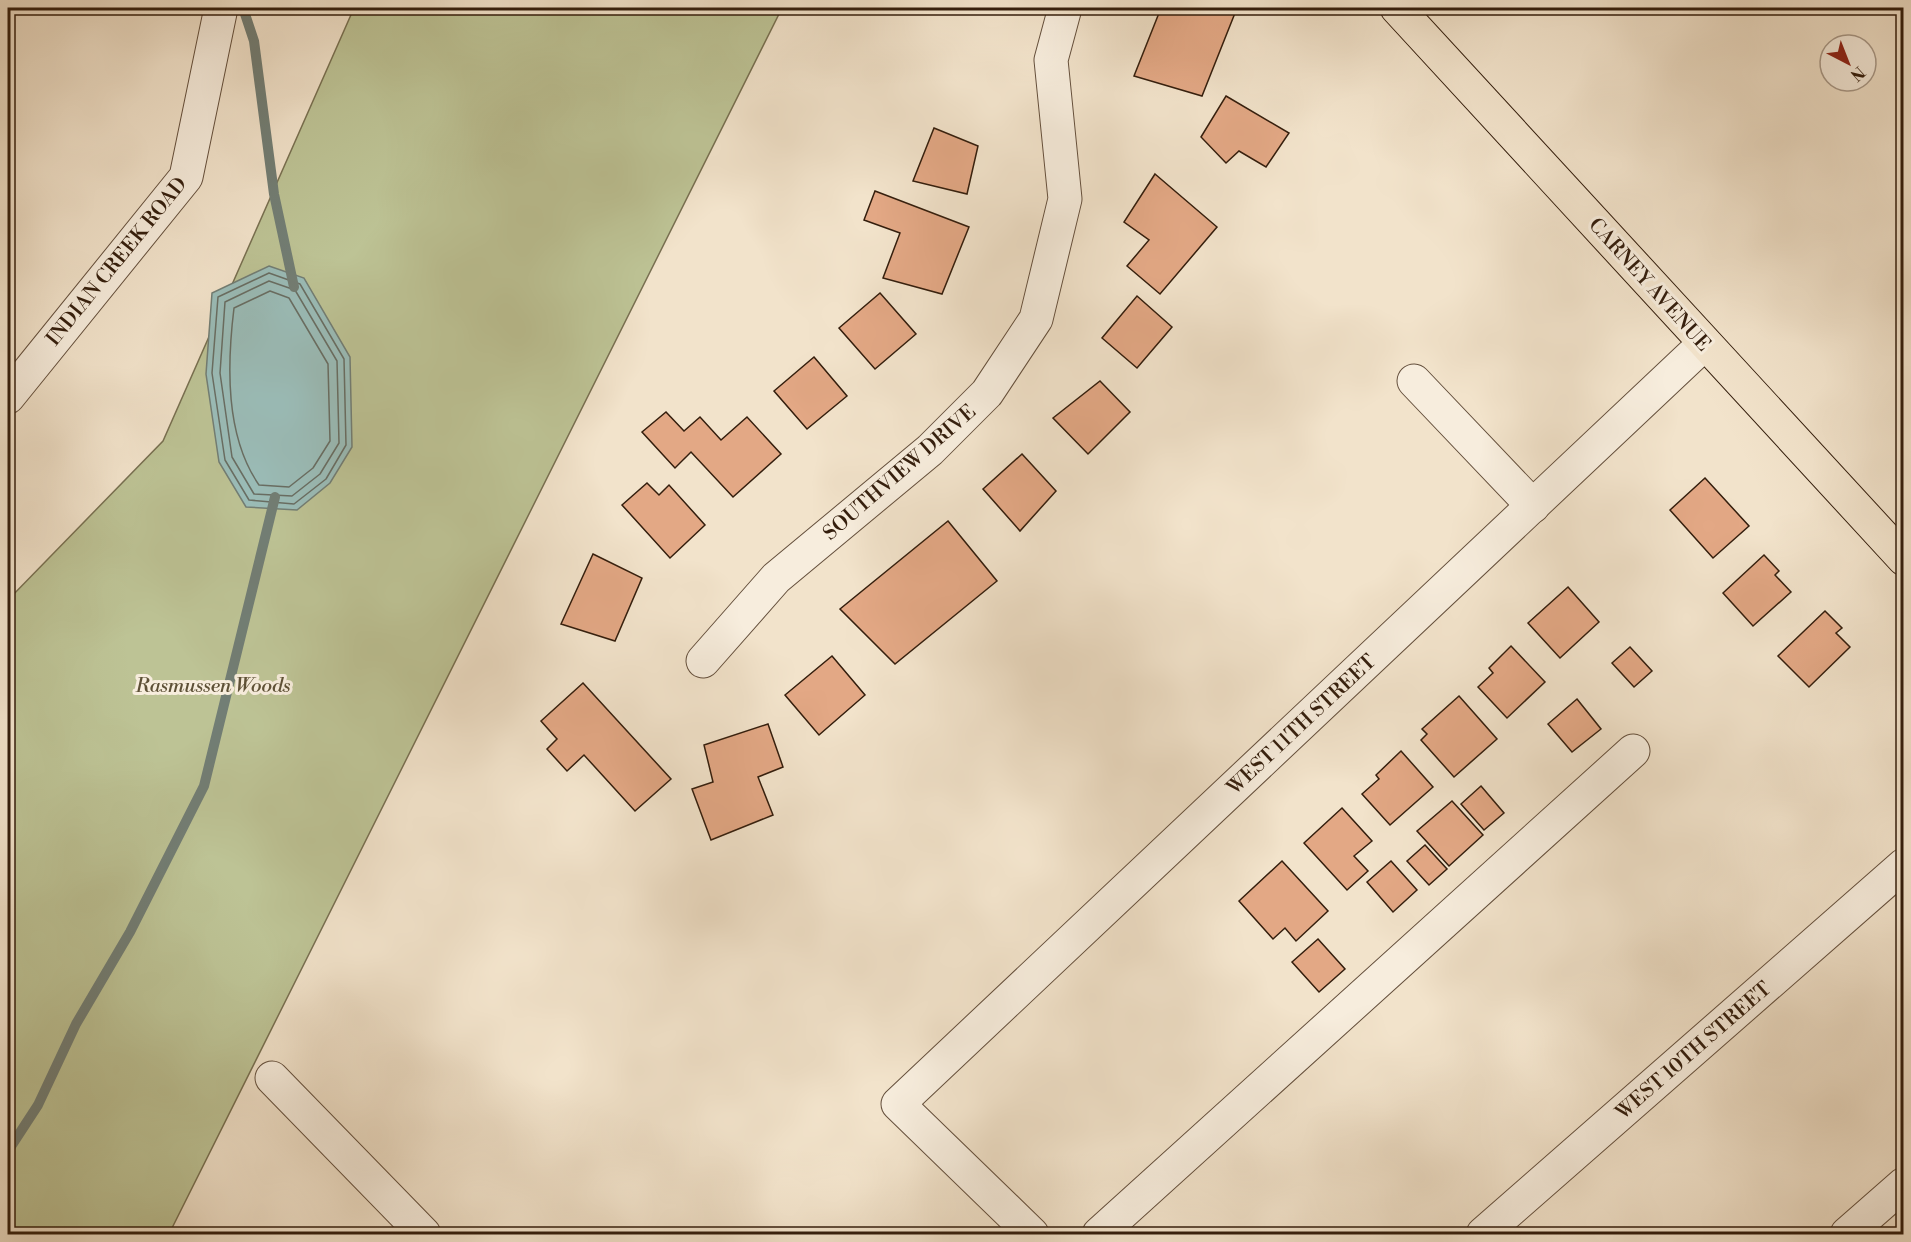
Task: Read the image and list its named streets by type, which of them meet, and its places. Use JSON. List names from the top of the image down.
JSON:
{
  "streets": {
    "main road": ["CARNEY AVENUE"],
    "street": [
      "INDIAN CREEK ROAD",
      "SOUTHVIEW DRIVE",
      "WEST 11TH STREET",
      "WEST 10TH STREET"
    ]
  },
  "crossings": [
    ["CARNEY AVENUE", "WEST 11TH STREET"]
  ],
  "parks": ["Rasmussen Woods"],
  "north": "bottom right"
}
